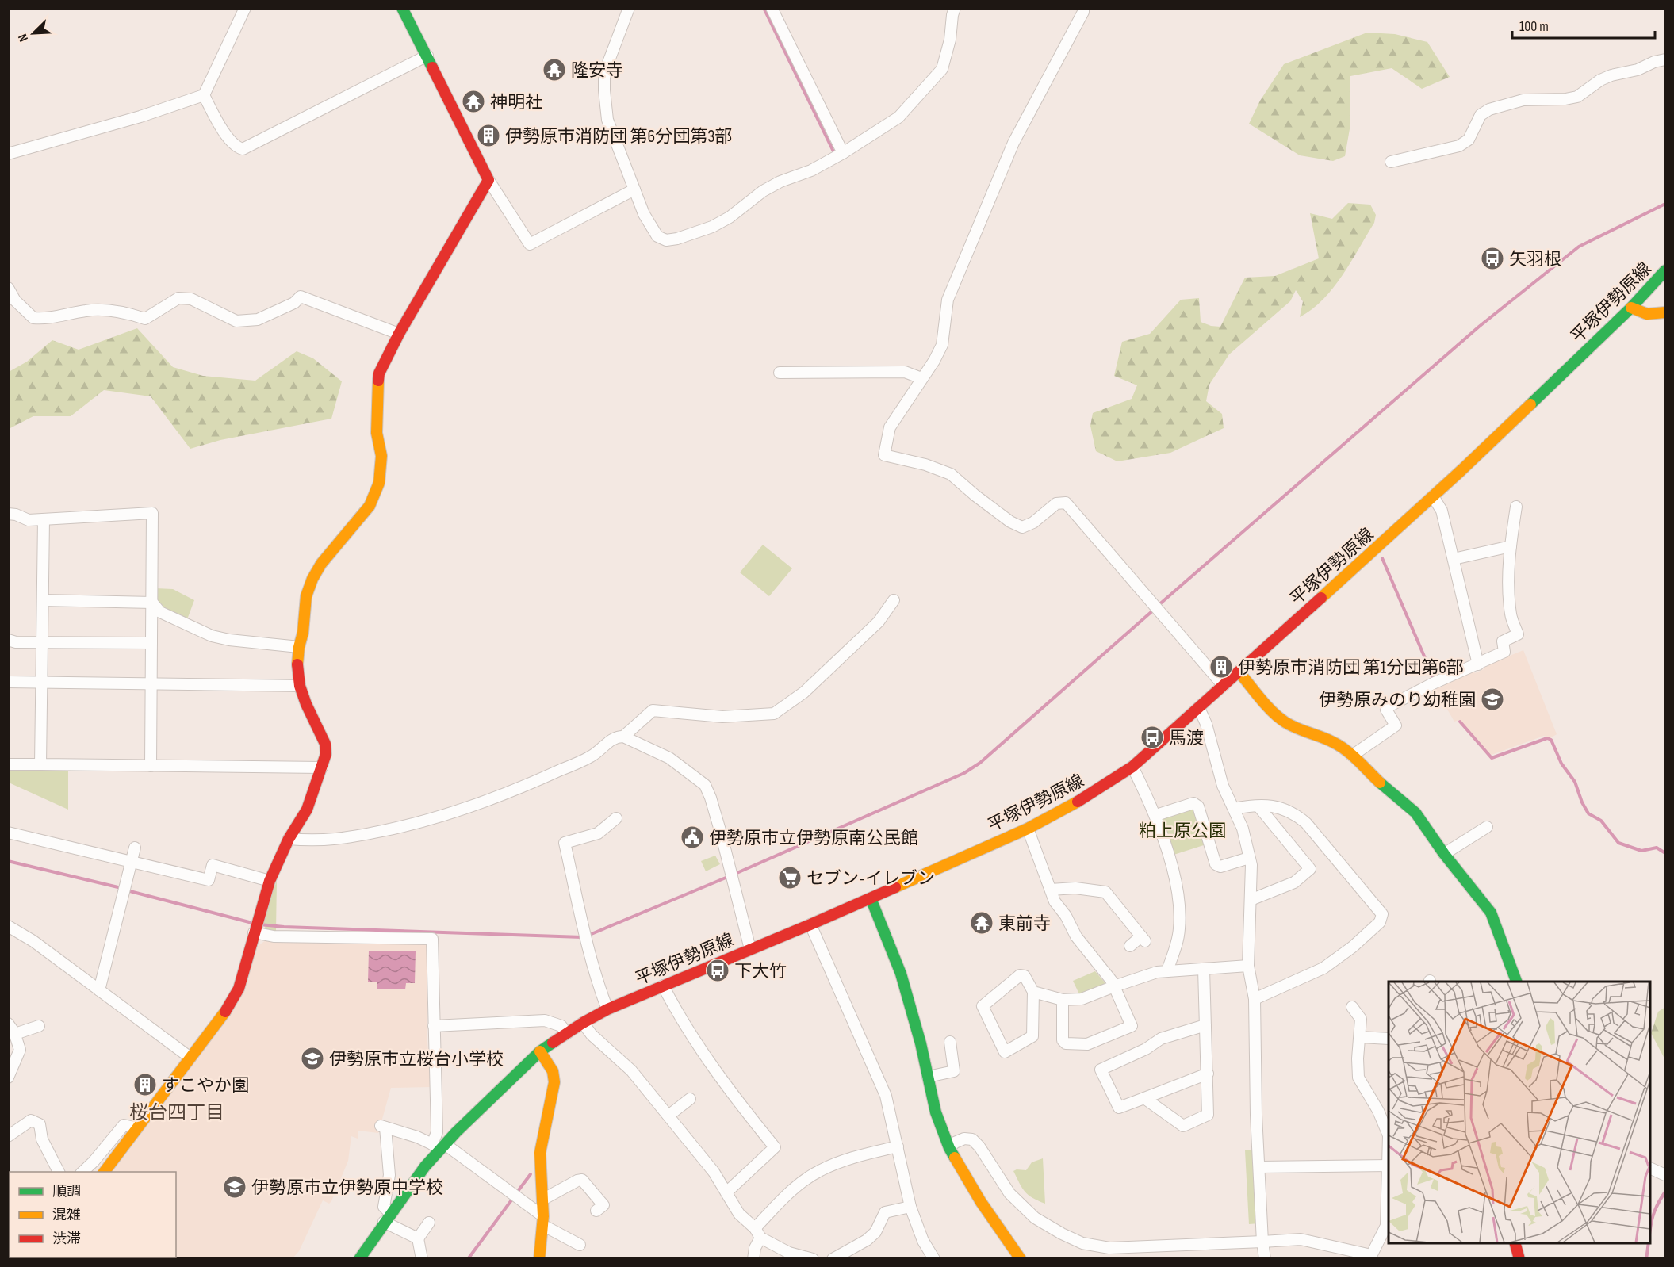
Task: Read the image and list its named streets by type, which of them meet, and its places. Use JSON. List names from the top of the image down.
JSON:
{
  "streets": {
    "street": ["平塚伊勢原線"]
  },
  "districts": ["桜台四丁目"],
  "parks": ["粕上原公園"],
  "places": {
    "temple": ["隆安寺", "神明社", "東前寺"],
    "building": ["伊勢原市消防団 第6分団第3部", "伊勢原市消防団 第1分団第6部", "すこやか園"],
    "bus stop": ["矢羽根", "馬渡", "下大竹"],
    "school or university": ["伊勢原みのり幼稚園", "伊勢原市立桜台小学校", "伊勢原市立伊勢原中学校"],
    "public building": ["伊勢原市立伊勢原南公民館"],
    "supermarket": ["セブン-イレブン"]
  },
  "legend": ["順調", "混雑", "渋滞"],
  "scale_bar": "100 m",
  "north": "bottom left"
}
